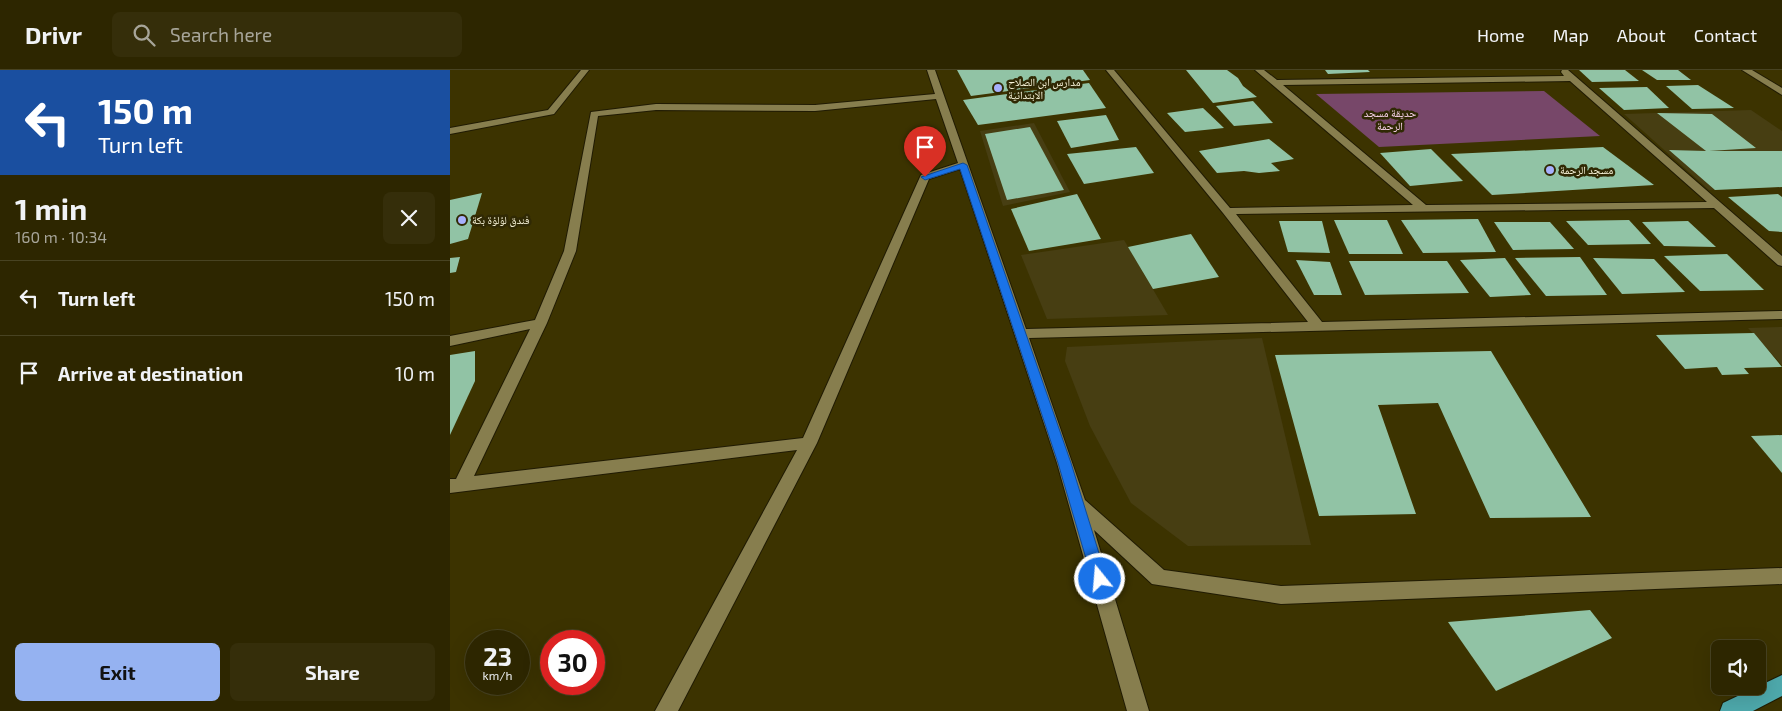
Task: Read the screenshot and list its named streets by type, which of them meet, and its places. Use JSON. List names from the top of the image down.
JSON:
{
  "parks": ["حديقة مسجد الرحمة"],
  "places": ["مدارس ابن الصلاح الابتدائية", "مسجد الرحمة", "فندق لؤلؤة بكة"],
  "page": {
    "header": "Drivr",
    "search": "Search here",
    "nav": [
      "Home",
      "Map",
      "About",
      "Contact"
    ],
    "turn": ["150 m", "Turn left"],
    "heading": ["1 min", "160 m · 10:34"],
    "list": [
      {
        "name": "Turn left",
        "value": "150 m"
      },
      {
        "name": "Arrive at destination",
        "value": "10 m"
      }
    ],
    "speed": "23 km/h",
    "limit": "30",
    "buttons": ["Exit", "Share"]
  }
}
